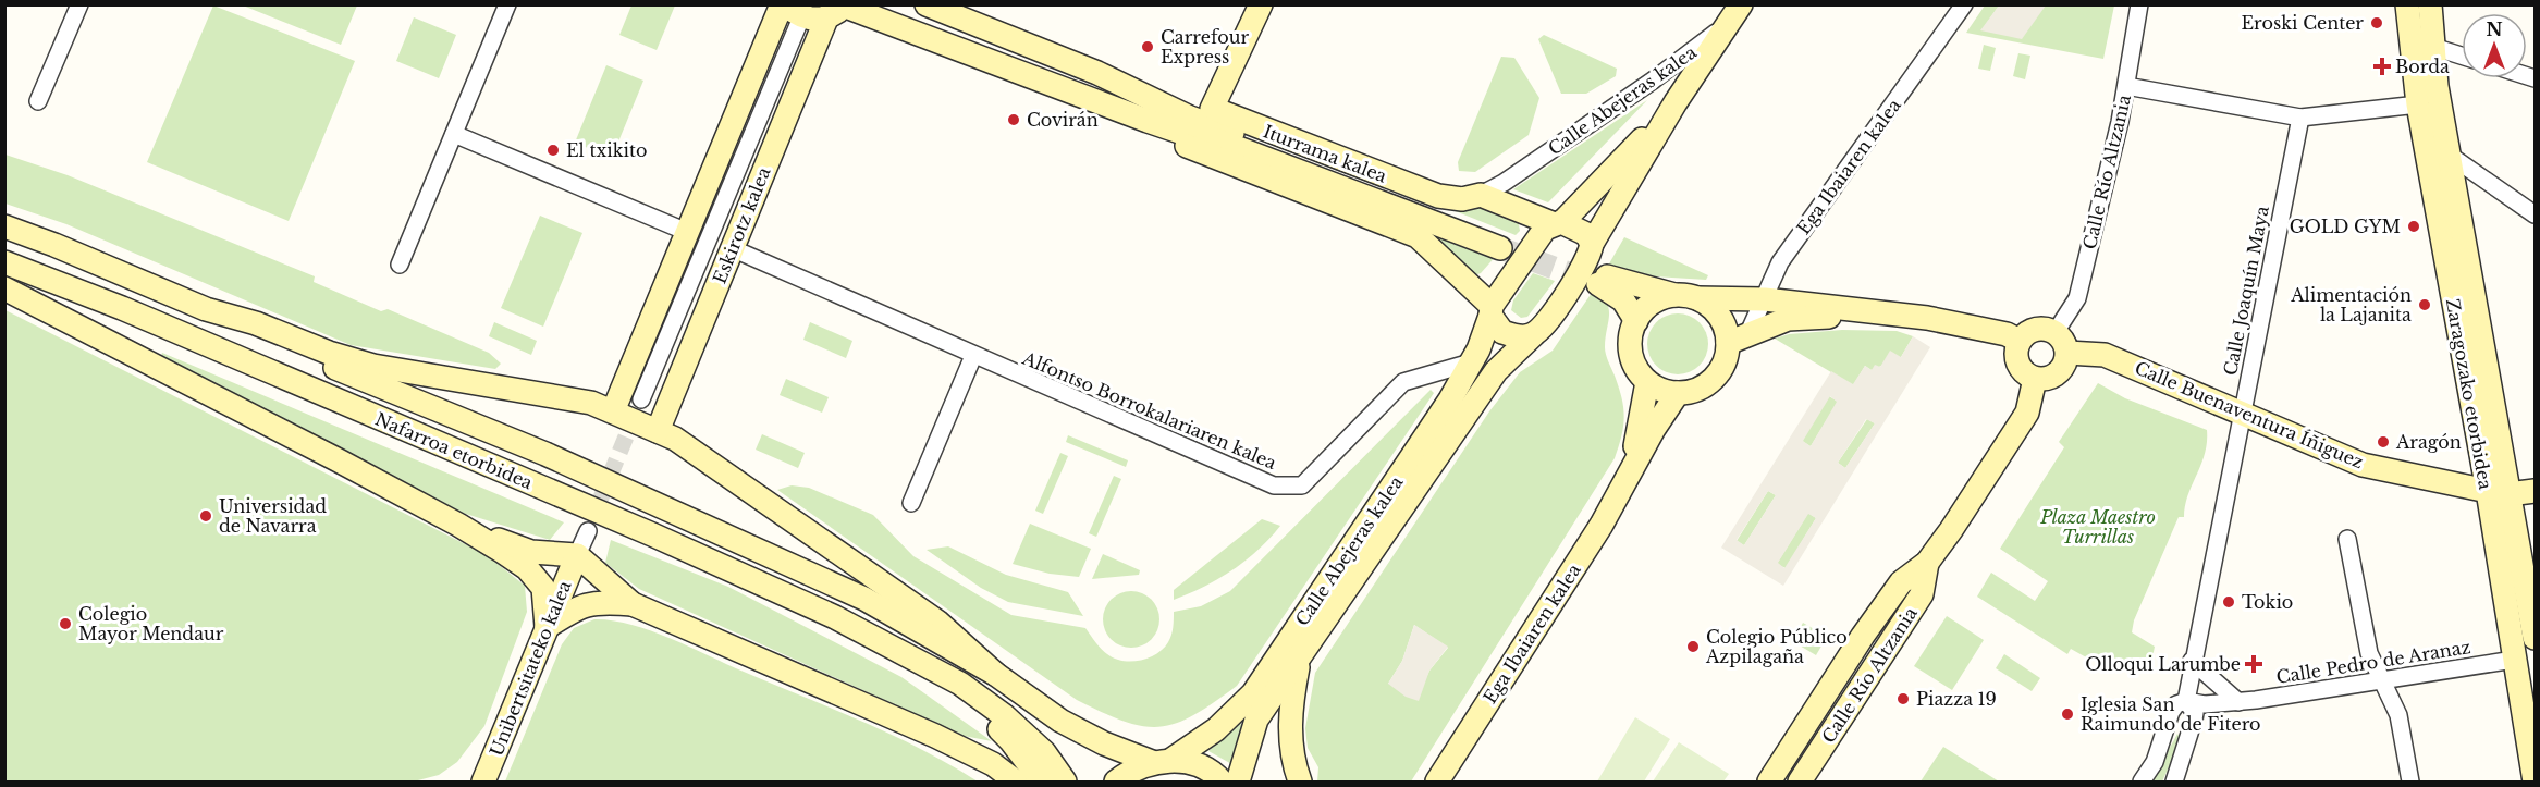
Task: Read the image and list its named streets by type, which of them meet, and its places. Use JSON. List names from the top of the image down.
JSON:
{
  "streets": {
    "main road": [
      "Calle Abejeras kalea",
      "Iturrama kalea",
      "Ega Ibaiaren kalea",
      "Calle Río Altzania",
      "Eskirotz kalea",
      "Zaragozako etorbidea",
      "Calle Buenaventura Íñiguez",
      "Nafarroa etorbidea",
      "Unibertsitateko kalea"
    ],
    "street": ["Calle Joaquín Maya", "Alfontso Borrokalariaren kalea", "Calle Pedro de Aranaz"]
  },
  "crossings": [
    ["Calle Abejeras kalea", "Iturrama kalea"],
    ["Calle Abejeras kalea", "Alfontso Borrokalariaren kalea"],
    ["Calle Abejeras kalea", "Nafarroa etorbidea"],
    ["Calle Río Altzania", "Calle Buenaventura Íñiguez"],
    ["Eskirotz kalea", "Alfontso Borrokalariaren kalea"],
    ["Eskirotz kalea", "Nafarroa etorbidea"],
    ["Calle Joaquín Maya", "Calle Buenaventura Íñiguez"],
    ["Calle Joaquín Maya", "Calle Pedro de Aranaz"],
    ["Zaragozako etorbidea", "Calle Buenaventura Íñiguez"],
    ["Zaragozako etorbidea", "Calle Pedro de Aranaz"]
  ],
  "parks": ["Plaza Maestro Turrillas"],
  "places": {
    "other": [
      "Eroski Center",
      "Carrefour Express",
      "Covirán",
      "El txikito",
      "GOLD GYM",
      "Alimentación la Lajanita",
      "Aragón",
      "Universidad de Navarra",
      "Tokio",
      "Colegio Mayor Mendaur",
      "Colegio Público Azpilagaña",
      "Piazza 19",
      "Iglesia San Raimundo de Fitero"
    ],
    "health": ["Borda", "Olloqui Larumbe"]
  },
  "north": "top"
}
